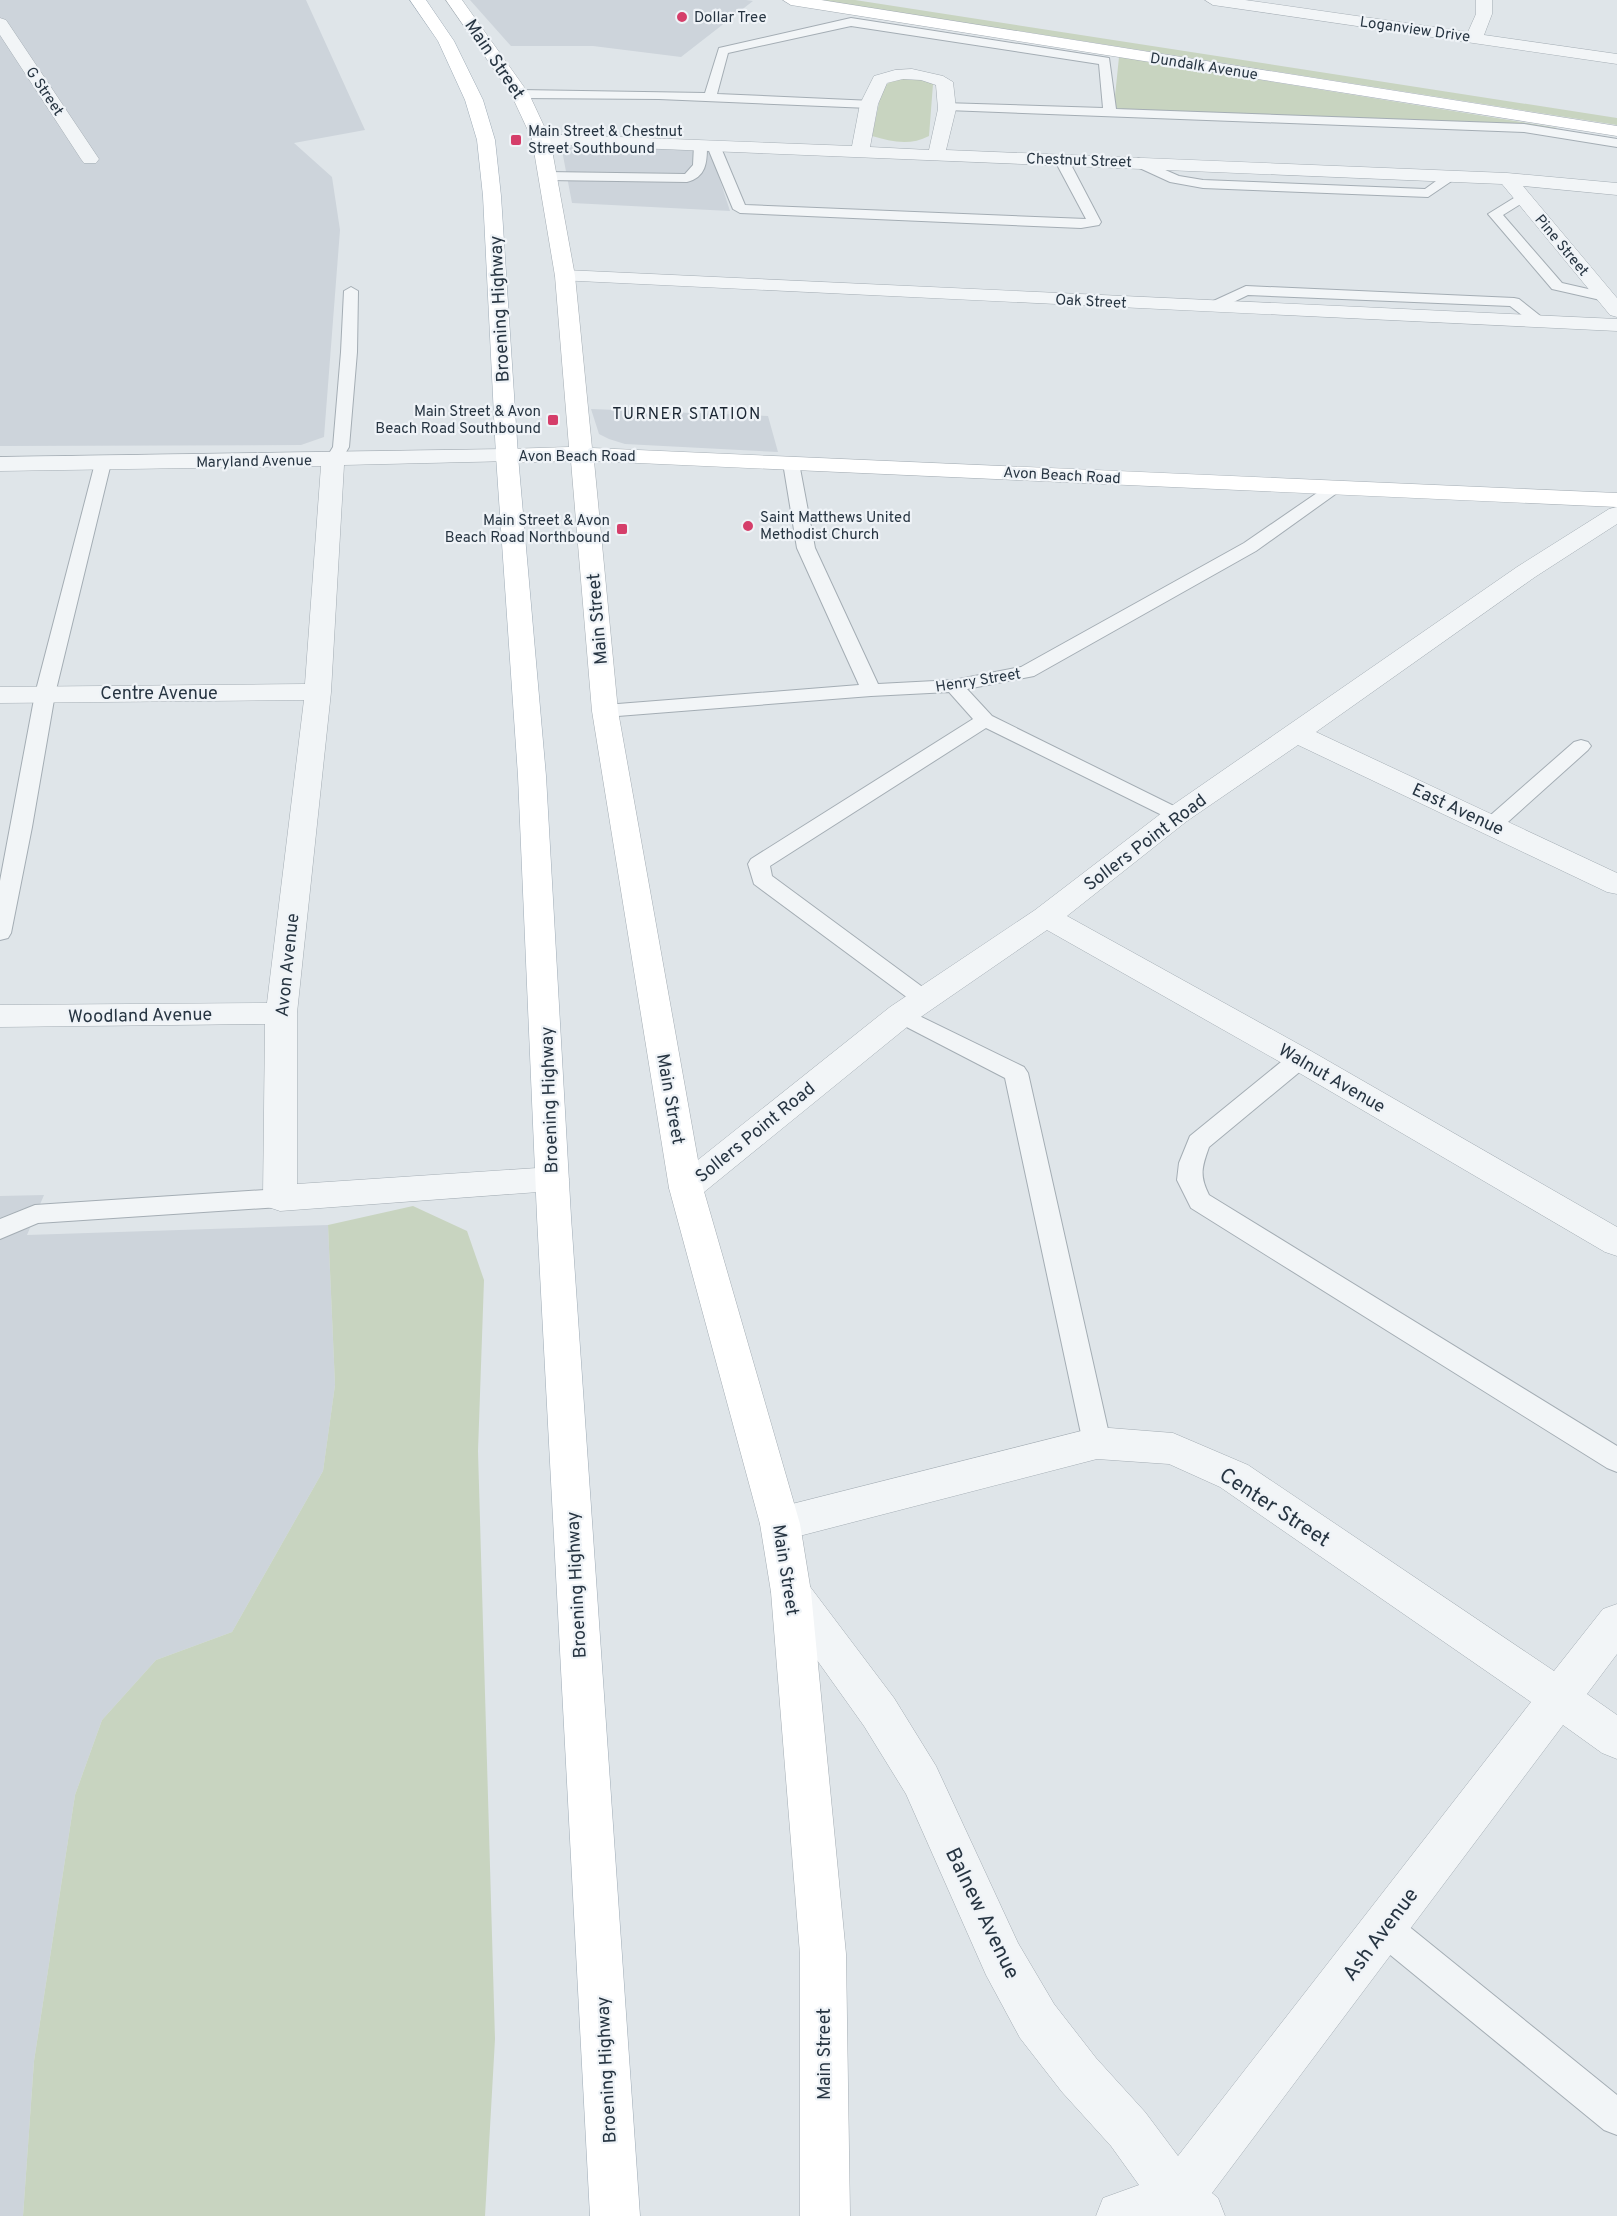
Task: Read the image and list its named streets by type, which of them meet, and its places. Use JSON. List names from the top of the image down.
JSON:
{
  "streets": {
    "main road": [
      "Main Street",
      "Dundalk Avenue",
      "Broening Highway",
      "Avon Beach Road"
    ],
    "street": [
      "Loganview Drive",
      "G Street",
      "Chestnut Street",
      "Pine Street",
      "Oak Street",
      "Maryland Avenue",
      "Centre Avenue",
      "East Avenue",
      "Sollers Point Road",
      "Avon Avenue",
      "Woodland Avenue",
      "Walnut Avenue",
      "Center Street",
      "Balnew Avenue",
      "Ash Avenue"
    ],
    "lane": ["Henry Street"]
  },
  "crossings": [
    ["Main Street", "Chestnut Street"],
    ["Main Street", "Oak Street"],
    ["Main Street", "Avon Beach Road"],
    ["Main Street", "Henry Street"],
    ["Main Street", "Sollers Point Road"],
    ["Main Street", "Center Street"],
    ["Main Street", "Balnew Avenue"],
    ["Chestnut Street", "Pine Street"],
    ["Broening Highway", "Avon Beach Road"],
    ["Broening Highway", "Maryland Avenue"],
    ["Avon Beach Road", "Maryland Avenue"],
    ["Avon Beach Road", "Henry Street"],
    ["Maryland Avenue", "Avon Avenue"],
    ["Centre Avenue", "Avon Avenue"],
    ["East Avenue", "Sollers Point Road"],
    ["Sollers Point Road", "Walnut Avenue"],
    ["Avon Avenue", "Woodland Avenue"],
    ["Center Street", "Ash Avenue"],
    ["Balnew Avenue", "Ash Avenue"]
  ],
  "districts": ["TURNER STATION"],
  "places": {
    "other": ["Dollar Tree", "Saint Matthews United Methodist Church"],
    "transit": ["Main Street & Chestnut Street Southbound", "Main Street & Avon Beach Road Southbound", "Main Street & Avon Beach Road Northbound"]
  }
}
